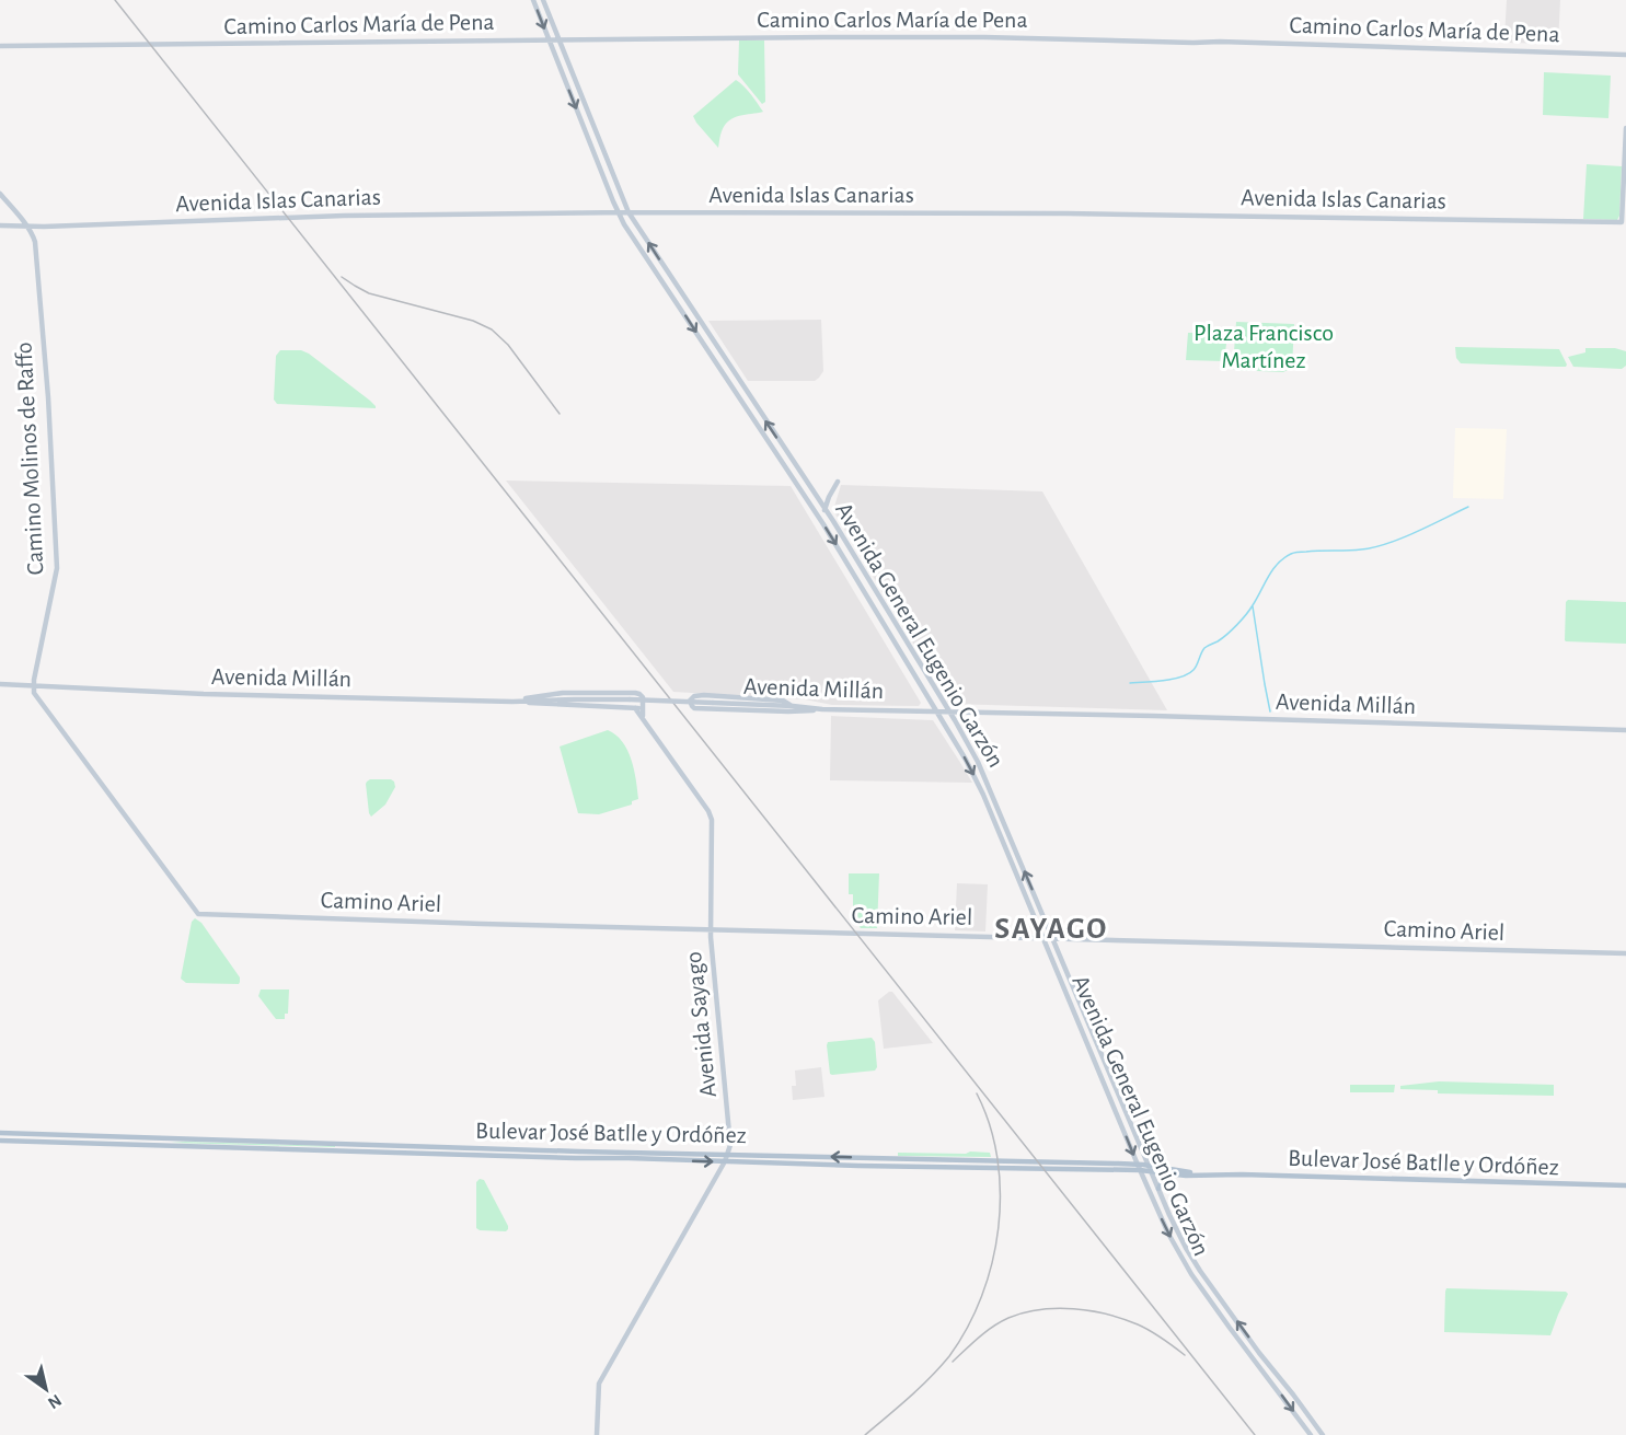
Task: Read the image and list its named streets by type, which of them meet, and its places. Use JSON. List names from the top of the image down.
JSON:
{
  "streets": {
    "main road": ["Bulevar José Batlle y Ordóñez"],
    "street": [
      "Camino Carlos María de Pena",
      "Avenida Islas Canarias",
      "Camino Molinos de Raffo",
      "Avenida General Eugenio Garzón",
      "Avenida Millán",
      "Camino Ariel",
      "Avenida Sayago"
    ]
  },
  "crossings": [
    ["Camino Carlos María de Pena", "Avenida General Eugenio Garzón"],
    ["Avenida Islas Canarias", "Camino Molinos de Raffo"],
    ["Avenida Islas Canarias", "Avenida General Eugenio Garzón"],
    ["Camino Molinos de Raffo", "Avenida Millán"],
    ["Camino Molinos de Raffo", "Camino Ariel"],
    ["Avenida General Eugenio Garzón", "Avenida Millán"],
    ["Avenida General Eugenio Garzón", "Camino Ariel"],
    ["Avenida General Eugenio Garzón", "Bulevar José Batlle y Ordóñez"],
    ["Avenida Millán", "Camino Ariel"],
    ["Camino Ariel", "Avenida Sayago"],
    ["Avenida Sayago", "Bulevar José Batlle y Ordóñez"]
  ],
  "districts": ["SAYAGO"],
  "parks": ["Plaza Francisco Martínez"],
  "north": "bottom right"
}
